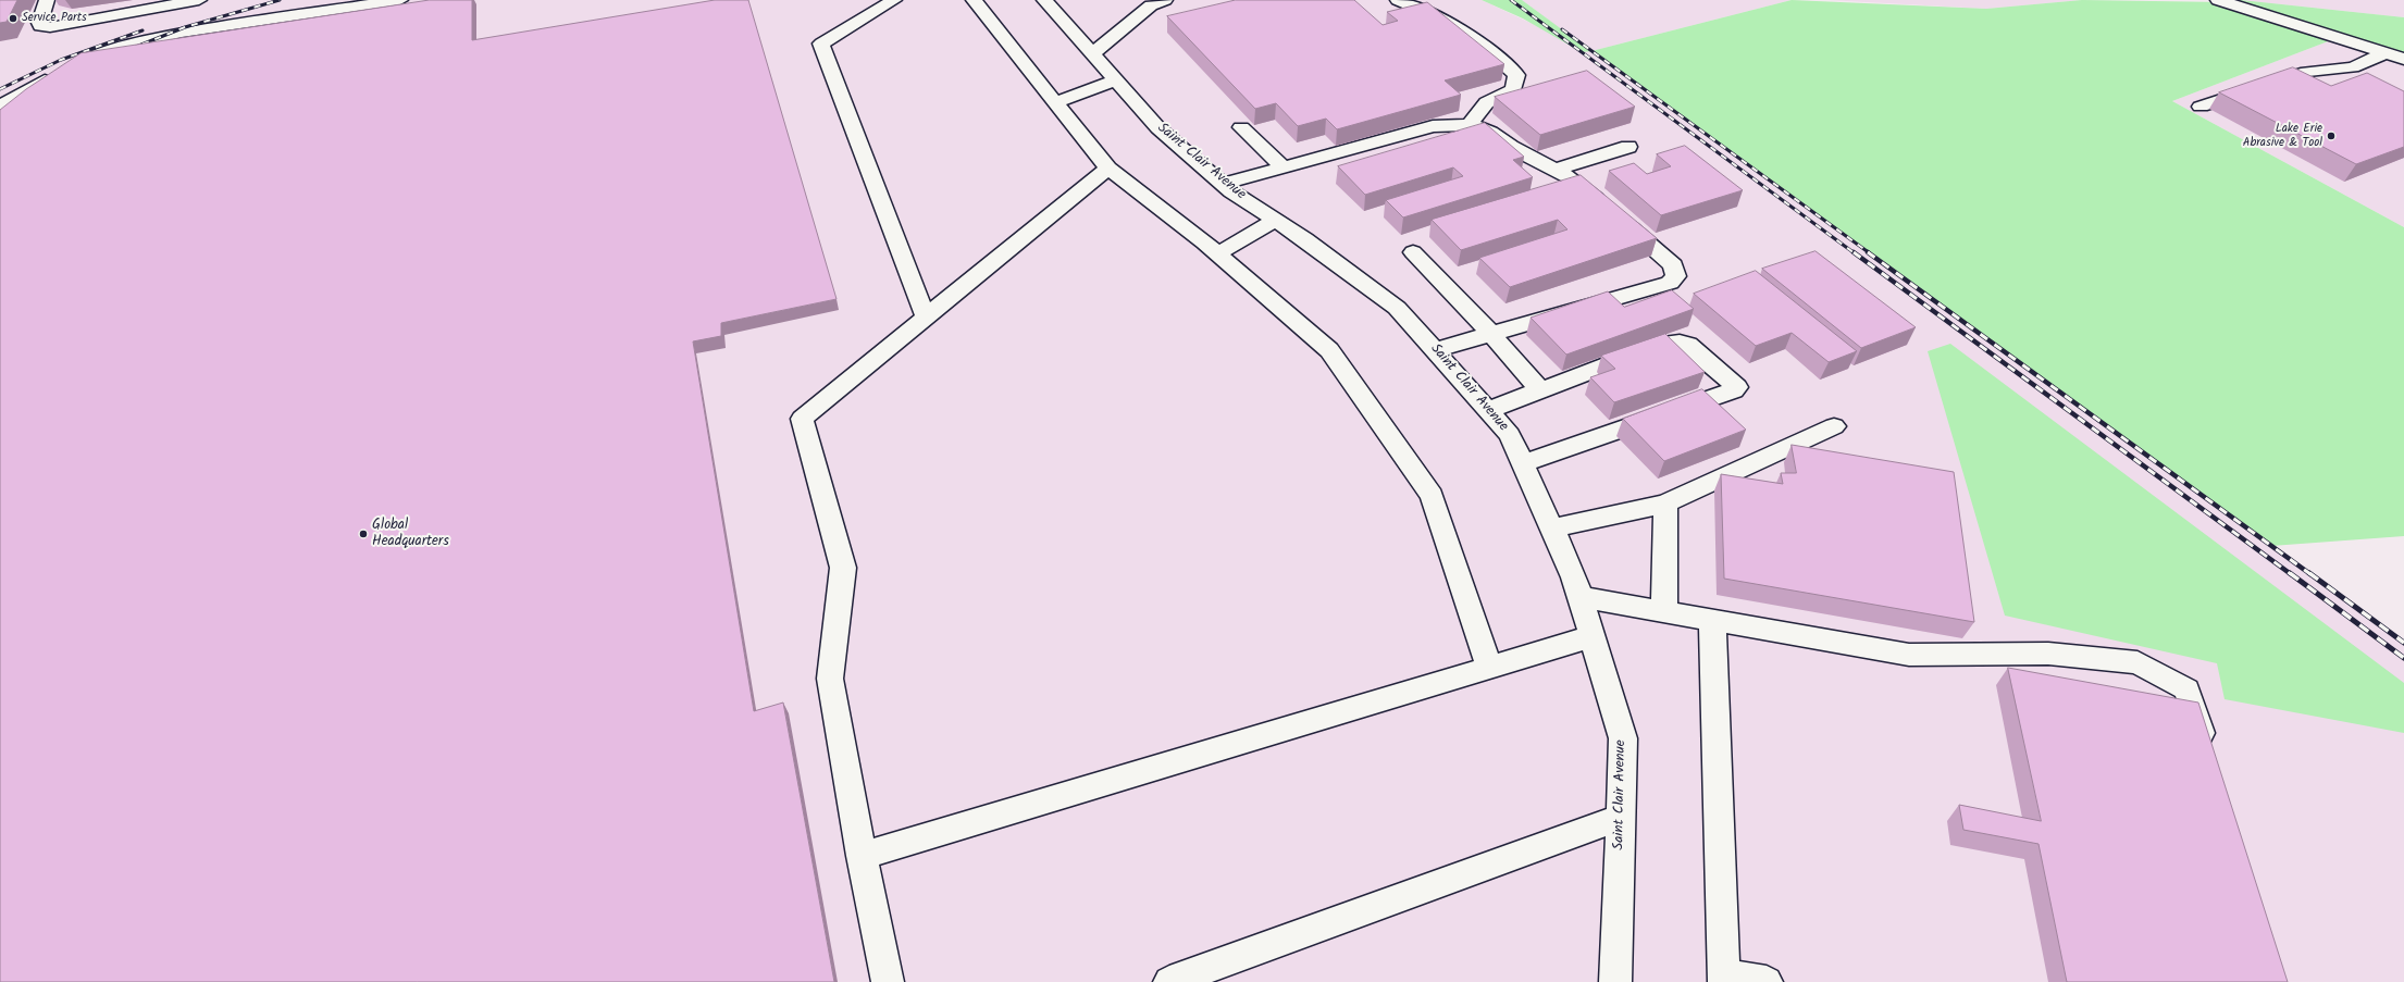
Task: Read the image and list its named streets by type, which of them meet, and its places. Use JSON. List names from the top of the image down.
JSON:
{
  "streets": {
    "street": ["Saint Clair Avenue"]
  },
  "places": ["Service Parts", "Lake Erie Abrasive & Tool", "Global Headquarters"]
}
